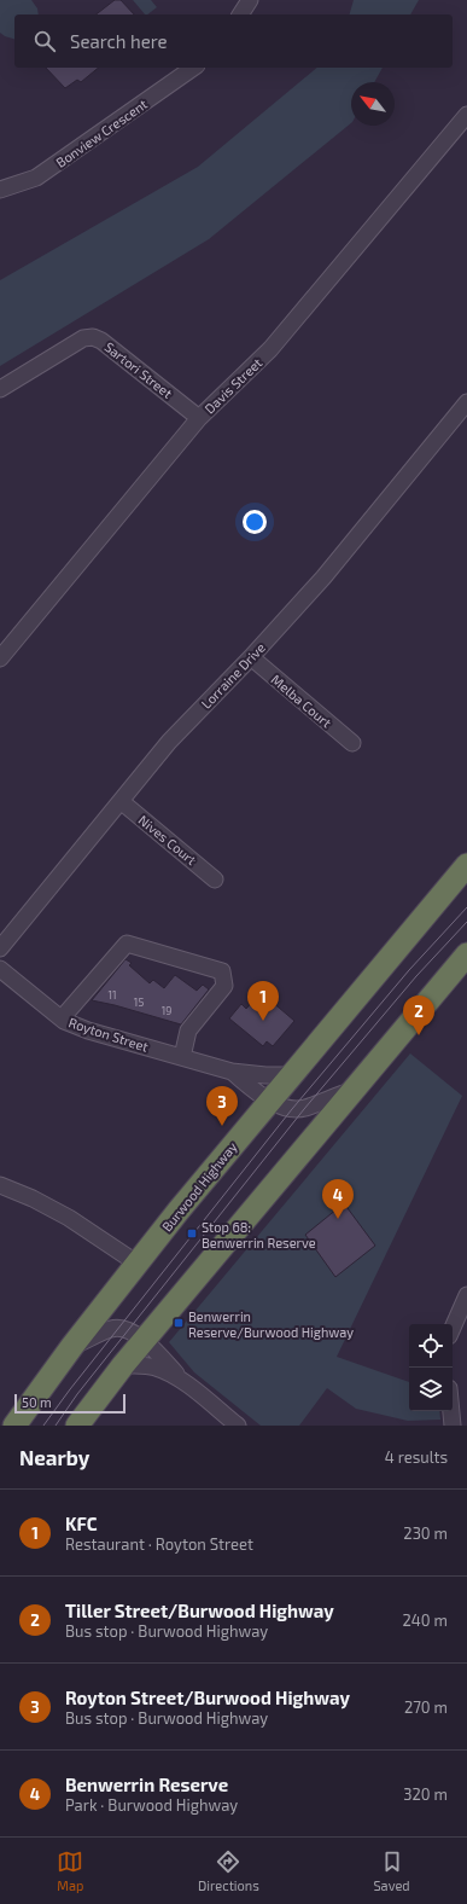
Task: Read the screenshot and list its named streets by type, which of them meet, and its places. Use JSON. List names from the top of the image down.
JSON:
{
  "streets": {
    "highway": ["Burwood Highway"],
    "street": [
      "Bonview Crescent",
      "Sartori Street",
      "Davis Street",
      "Lorraine Drive",
      "Melba Court",
      "Nives Court",
      "Royton Street"
    ]
  },
  "crossings": [
    ["Sartori Street", "Davis Street"],
    ["Lorraine Drive", "Melba Court"],
    ["Lorraine Drive", "Nives Court"],
    ["Royton Street", "Burwood Highway"]
  ],
  "places": {
    "transit": ["Stop 68: Benwerrin Reserve", "Benwerrin Reserve/Burwood Highway"]
  },
  "house_numbers": ["11", "15", "19"],
  "scale_bar": "50 m",
  "north": "top left",
  "page": {
    "search": "Search here",
    "pins": [
      "1",
      "2",
      "3",
      "4"
    ],
    "scale": "50 m",
    "heading": ["Nearby", "4 results"],
    "list": [
      {
        "mark": "1",
        "name": "KFC",
        "note": "Restaurant · Royton Street",
        "value": "230 m"
      },
      {
        "mark": "2",
        "name": "Tiller Street/Burwood Highway",
        "note": "Bus stop · Burwood Highway",
        "value": "240 m"
      },
      {
        "mark": "3",
        "name": "Royton Street/Burwood Highway",
        "note": "Bus stop · Burwood Highway",
        "value": "270 m"
      },
      {
        "mark": "4",
        "name": "Benwerrin Reserve",
        "note": "Park · Burwood Highway",
        "value": "320 m"
      }
    ],
    "nav": ["Map", "Directions", "Saved"]
  }
}
